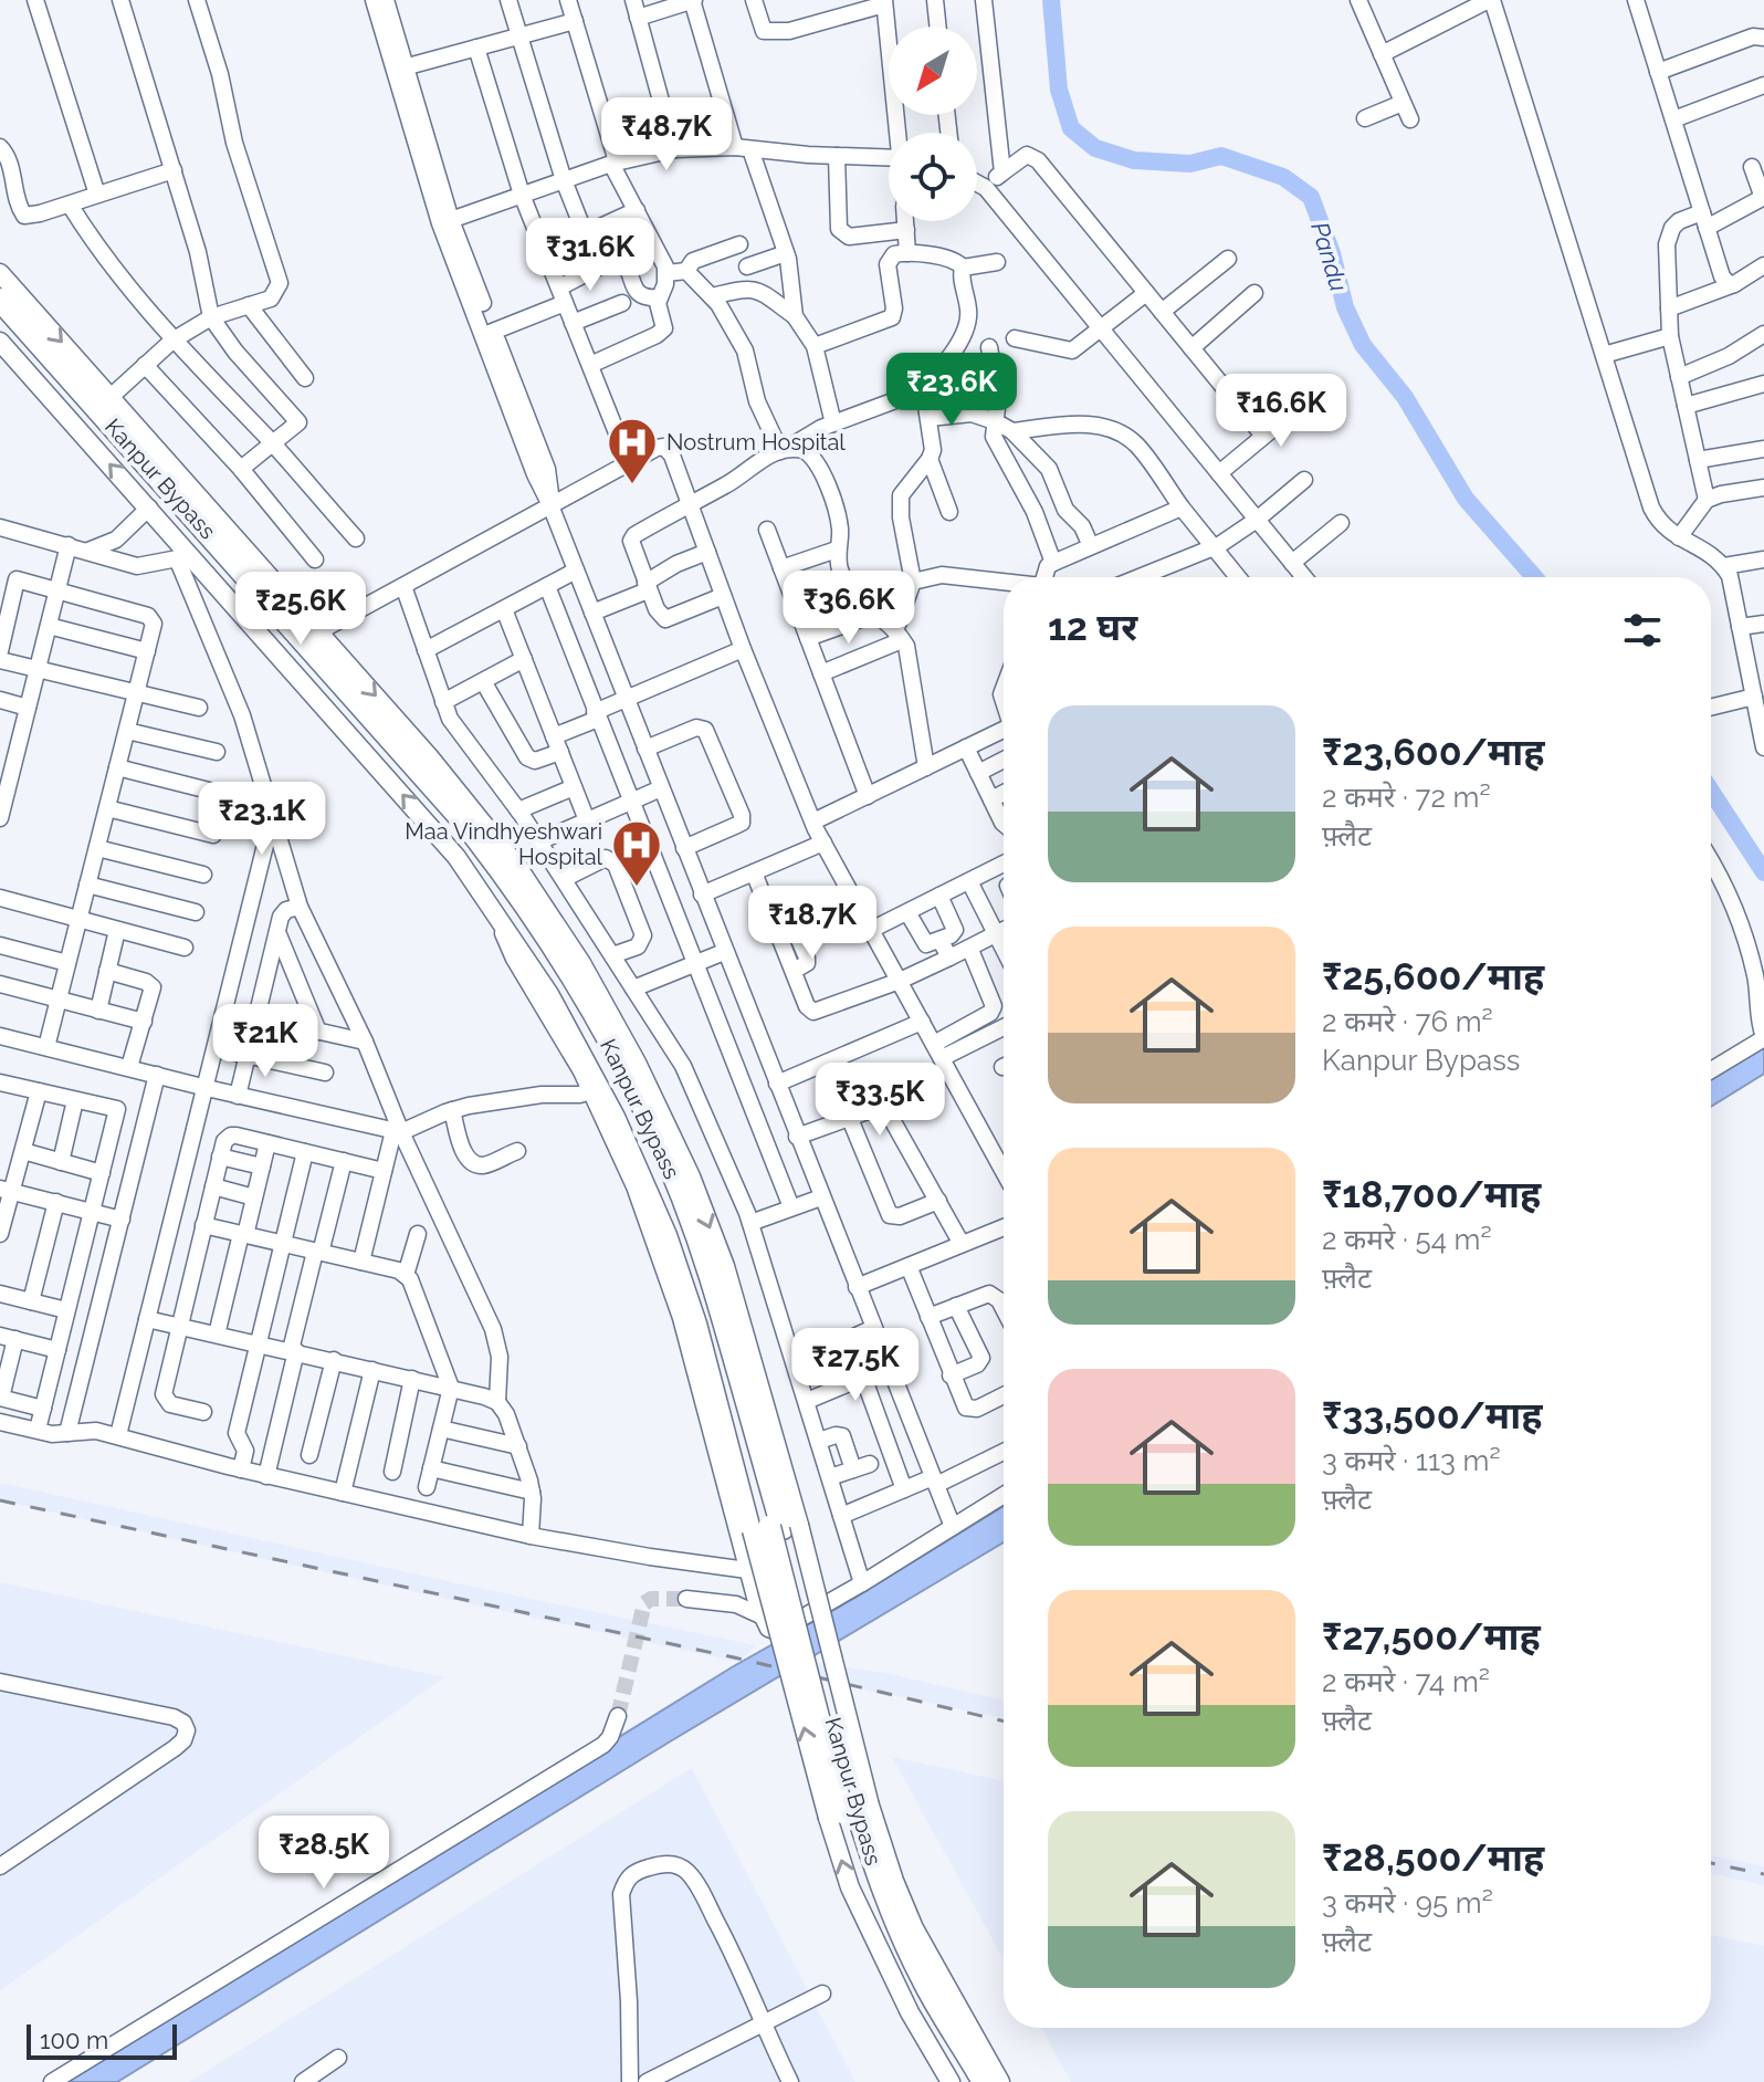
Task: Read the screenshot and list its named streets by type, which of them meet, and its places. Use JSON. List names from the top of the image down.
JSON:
{
  "streets": {
    "highway": ["Kanpur Bypass"]
  },
  "water": ["Pandu"],
  "places": {
    "hospital": ["Nostrum Hospital", "Maa Vindhyeshwari Hospital"]
  },
  "scale_bar": "100 m",
  "north": "bottom left",
  "page": {
    "price": [
      "₹48.7K",
      "₹31.6K",
      "₹23.6K",
      "₹16.6K",
      "₹36.6K",
      "₹25.6K",
      "₹23.1K",
      "₹18.7K",
      "₹21K",
      "₹33.5K",
      "₹27.5K",
      "₹28.5K"
    ],
    "heading": "12 घर",
    "list": [
      {
        "name": "₹23,600/माह",
        "note": "2 कमरे · 72 m² · फ़्लैट"
      },
      {
        "name": "₹25,600/माह",
        "note": "2 कमरे · 76 m² · Kanpur Bypass"
      },
      {
        "name": "₹18,700/माह",
        "note": "2 कमरे · 54 m² · फ़्लैट"
      },
      {
        "name": "₹33,500/माह",
        "note": "3 कमरे · 113 m² · फ़्लैट"
      },
      {
        "name": "₹27,500/माह",
        "note": "2 कमरे · 74 m² · फ़्लैट"
      },
      {
        "name": "₹28,500/माह",
        "note": "3 कमरे · 95 m² · फ़्लैट"
      }
    ],
    "scale": "100 m"
  }
}
